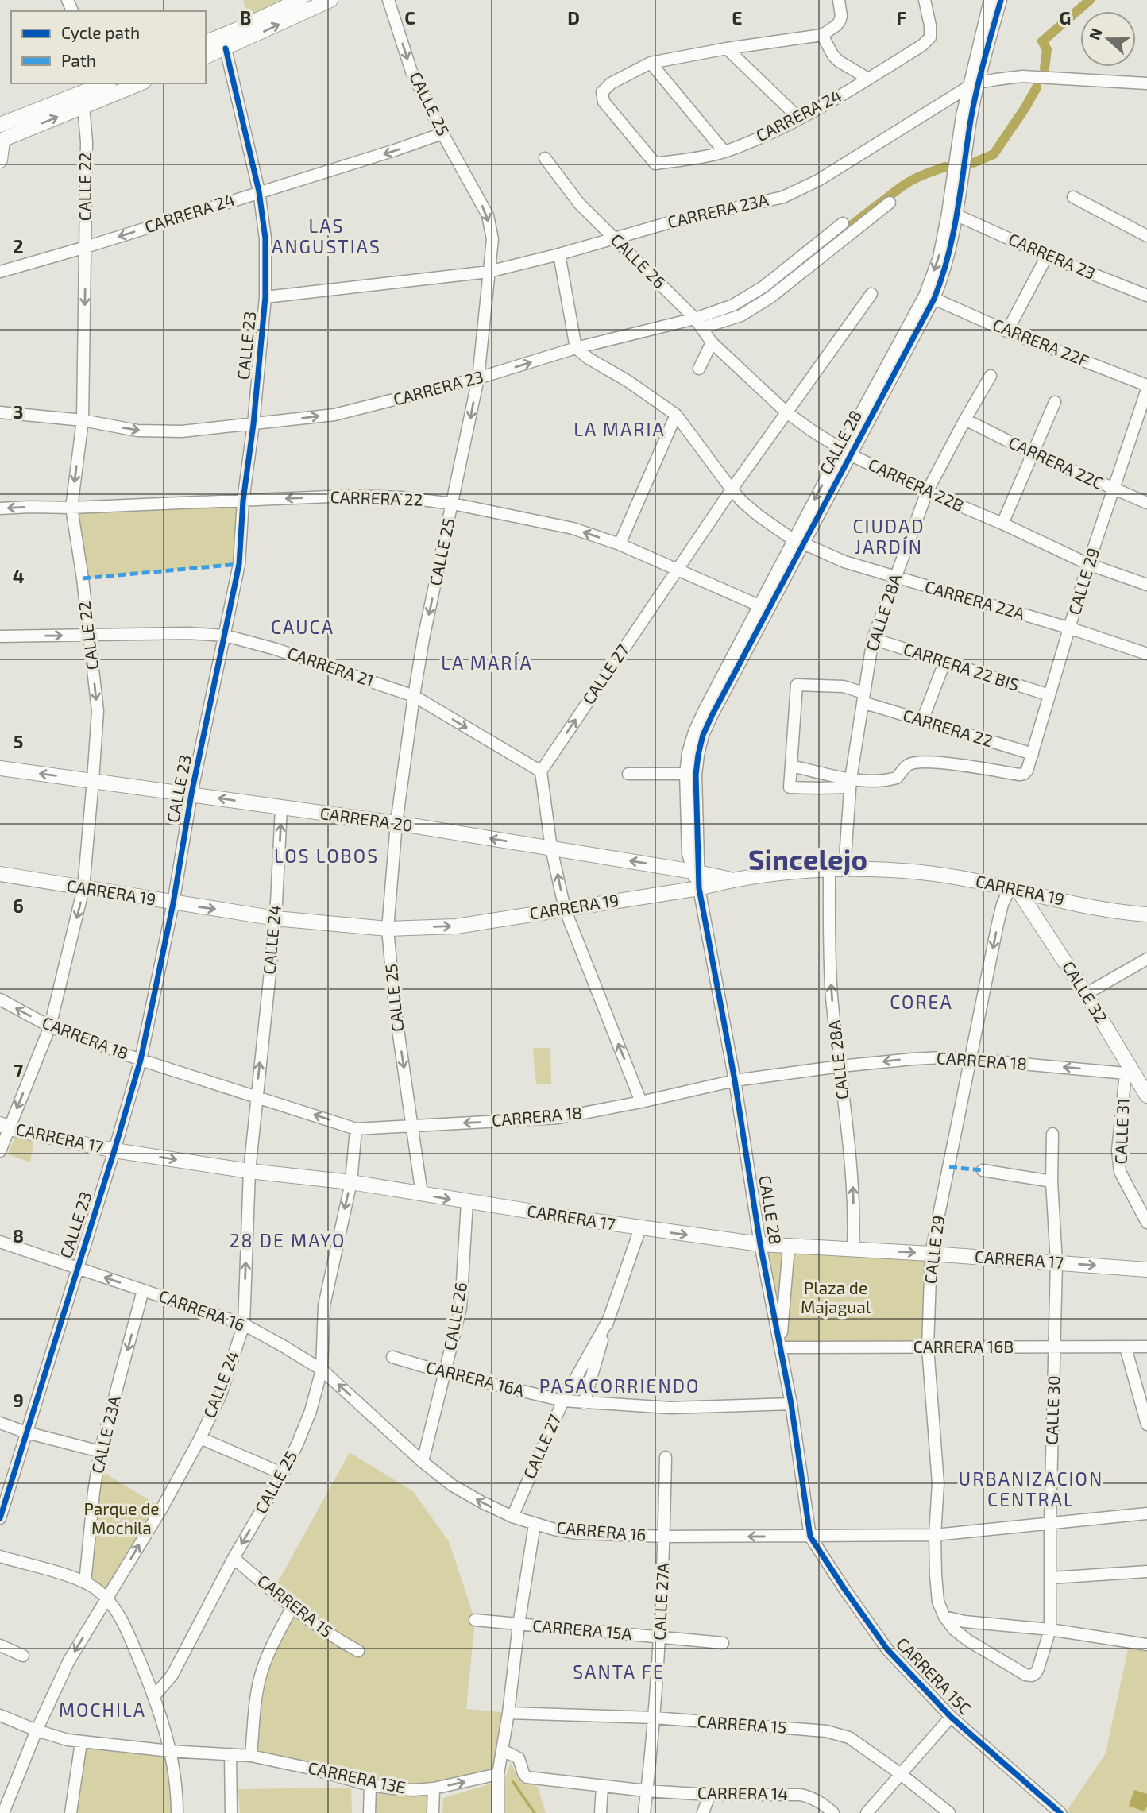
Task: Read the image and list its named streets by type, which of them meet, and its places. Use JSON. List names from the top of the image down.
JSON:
{
  "streets": {
    "main road": [
      "CARRERA 20",
      "CARRERA 19",
      "CALLE 32",
      "CARRERA 17"
    ],
    "street": [
      "CALLE 25",
      "CARRERA 24",
      "CALLE 22",
      "CARRERA 23A",
      "CARRERA 23",
      "CALLE 26",
      "CARRERA 22F",
      "CALLE 23",
      "CALLE 28",
      "CARRERA 22C",
      "CARRERA 22B",
      "CARRERA 22",
      "CALLE 29",
      "CARRERA 22A",
      "CALLE 28A",
      "CARRERA 21",
      "CARRERA 22 BIS",
      "CALLE 27",
      "CALLE 24",
      "CARRERA 18",
      "CALLE 31",
      "CARRERA 16",
      "CARRERA 16B",
      "CARRERA 16A",
      "CALLE 30",
      "CALLE 23A",
      "CALLE 27A",
      "CARRERA 15",
      "CARRERA 15A",
      "CARRERA 15C",
      "CARRERA 13E",
      "CARRERA 14"
    ]
  },
  "crossings": [
    ["CALLE 25", "CARRERA 24"],
    ["CALLE 25", "CARRERA 23A"],
    ["CALLE 25", "CARRERA 23"],
    ["CALLE 25", "CARRERA 22"],
    ["CALLE 25", "CARRERA 21"],
    ["CALLE 25", "CARRERA 20"],
    ["CALLE 25", "CARRERA 19"],
    ["CALLE 25", "CARRERA 18"],
    ["CALLE 25", "CARRERA 17"],
    ["CALLE 25", "CARRERA 16"],
    ["CALLE 25", "CARRERA 15"],
    ["CARRERA 24", "CALLE 22"],
    ["CARRERA 24", "CALLE 23"],
    ["CALLE 22", "CARRERA 23"],
    ["CALLE 22", "CARRERA 22"],
    ["CALLE 22", "CARRERA 21"],
    ["CALLE 22", "CARRERA 20"],
    ["CALLE 22", "CARRERA 19"],
    ["CALLE 22", "CARRERA 18"],
    ["CALLE 22", "CARRERA 17"],
    ["CARRERA 23A", "CALLE 26"],
    ["CARRERA 23A", "CALLE 23"],
    ["CARRERA 23A", "CALLE 28"],
    ["CARRERA 23", "CALLE 26"],
    ["CARRERA 23", "CALLE 23"],
    ["CARRERA 23", "CALLE 28"],
    ["CARRERA 23", "CARRERA 22A"],
    ["CALLE 26", "CARRERA 22B"],
    ["CALLE 26", "CARRERA 17"],
    ["CALLE 26", "CARRERA 16"],
    ["CALLE 26", "CARRERA 16A"],
    ["CARRERA 22F", "CALLE 28"],
    ["CARRERA 22F", "CALLE 29"],
    ["CALLE 23", "CARRERA 22"],
    ["CALLE 23", "CARRERA 21"],
    ["CALLE 23", "CARRERA 20"],
    ["CALLE 23", "CARRERA 19"],
    ["CALLE 23", "CARRERA 18"],
    ["CALLE 23", "CARRERA 17"],
    ["CALLE 23", "CARRERA 16"],
    ["CALLE 28", "CARRERA 22B"],
    ["CALLE 28", "CARRERA 22"],
    ["CALLE 28", "CARRERA 22A"],
    ["CALLE 28", "CARRERA 20"],
    ["CALLE 28", "CARRERA 19"],
    ["CALLE 28", "CARRERA 18"],
    ["CALLE 28", "CARRERA 17"],
    ["CALLE 28", "CARRERA 16"],
    ["CALLE 28", "CARRERA 16B"],
    ["CALLE 28", "CARRERA 16A"],
    ["CALLE 28", "CARRERA 15C"],
    ["CARRERA 22C", "CALLE 29"],
    ["CARRERA 22C", "CALLE 28A"],
    ["CARRERA 22B", "CALLE 29"],
    ["CARRERA 22B", "CALLE 28A"],
    ["CARRERA 22B", "CALLE 27"],
    ["CARRERA 22", "CALLE 29"],
    ["CARRERA 22", "CALLE 28A"],
    ["CARRERA 22", "CALLE 27"],
    ["CALLE 29", "CARRERA 22A"],
    ["CALLE 29", "CALLE 28A"],
    ["CALLE 29", "CARRERA 22 BIS"],
    ["CALLE 29", "CARRERA 19"],
    ["CALLE 29", "CALLE 32"],
    ["CALLE 29", "CARRERA 18"],
    ["CALLE 29", "CARRERA 17"],
    ["CALLE 29", "CARRERA 16"],
    ["CALLE 29", "CARRERA 16B"],
    ["CALLE 29", "CALLE 30"],
    ["CARRERA 22A", "CALLE 28A"],
    ["CARRERA 22A", "CALLE 27"],
    ["CALLE 28A", "CARRERA 22 BIS"],
    ["CALLE 28A", "CARRERA 19"],
    ["CALLE 28A", "CARRERA 18"],
    ["CALLE 28A", "CARRERA 17"],
    ["CARRERA 21", "CALLE 27"],
    ["CALLE 27", "CARRERA 17"],
    ["CALLE 27", "CARRERA 16"],
    ["CALLE 27", "CARRERA 16A"],
    ["CARRERA 20", "CARRERA 19"],
    ["CARRERA 20", "CALLE 24"],
    ["CARRERA 19", "CALLE 24"],
    ["CARRERA 19", "CALLE 32"],
    ["CALLE 24", "CARRERA 18"],
    ["CALLE 24", "CARRERA 17"],
    ["CALLE 24", "CARRERA 16"],
    ["CALLE 24", "CARRERA 13E"],
    ["CALLE 32", "CARRERA 18"],
    ["CALLE 32", "CALLE 31"],
    ["CARRERA 18", "CALLE 31"],
    ["CARRERA 17", "CALLE 30"],
    ["CARRERA 16", "CALLE 30"],
    ["CARRERA 16", "CALLE 23A"],
    ["CARRERA 16", "CALLE 27A"],
    ["CARRERA 16", "CARRERA 15C"],
    ["CARRERA 16B", "CALLE 30"],
    ["CALLE 27A", "CARRERA 15"],
    ["CALLE 27A", "CARRERA 15A"],
    ["CALLE 27A", "CARRERA 14"]
  ],
  "one_way": [
    "CALLE 25",
    "CARRERA 24",
    "CALLE 22",
    "CARRERA 23",
    "CARRERA 22",
    "CALLE 28A",
    "CARRERA 21",
    "CARRERA 20",
    "CARRERA 18",
    "CARRERA 17",
    "CARRERA 16",
    "CALLE 23A"
  ],
  "districts": [
    "LAS ANGUSTIAS",
    "LA MARIA",
    "CIUDAD JARDÍN",
    "CAUCA",
    "LA MARÍA",
    "LOS LOBOS",
    "Sincelejo",
    "COREA",
    "28 DE MAYO",
    "PASACORRIENDO",
    "URBANIZACION CENTRAL",
    "SANTA FE",
    "MOCHILA"
  ],
  "parks": ["Plaza de Majagual", "Parque de Mochila"],
  "legend": ["Cycle path", "Path"],
  "north": "left",
  "grid": {
    "columns": [
      "B",
      "C",
      "D",
      "E",
      "F",
      "G"
    ],
    "rows": [
      "2",
      "3",
      "4",
      "5",
      "6",
      "7",
      "8",
      "9"
    ]
  }
}
